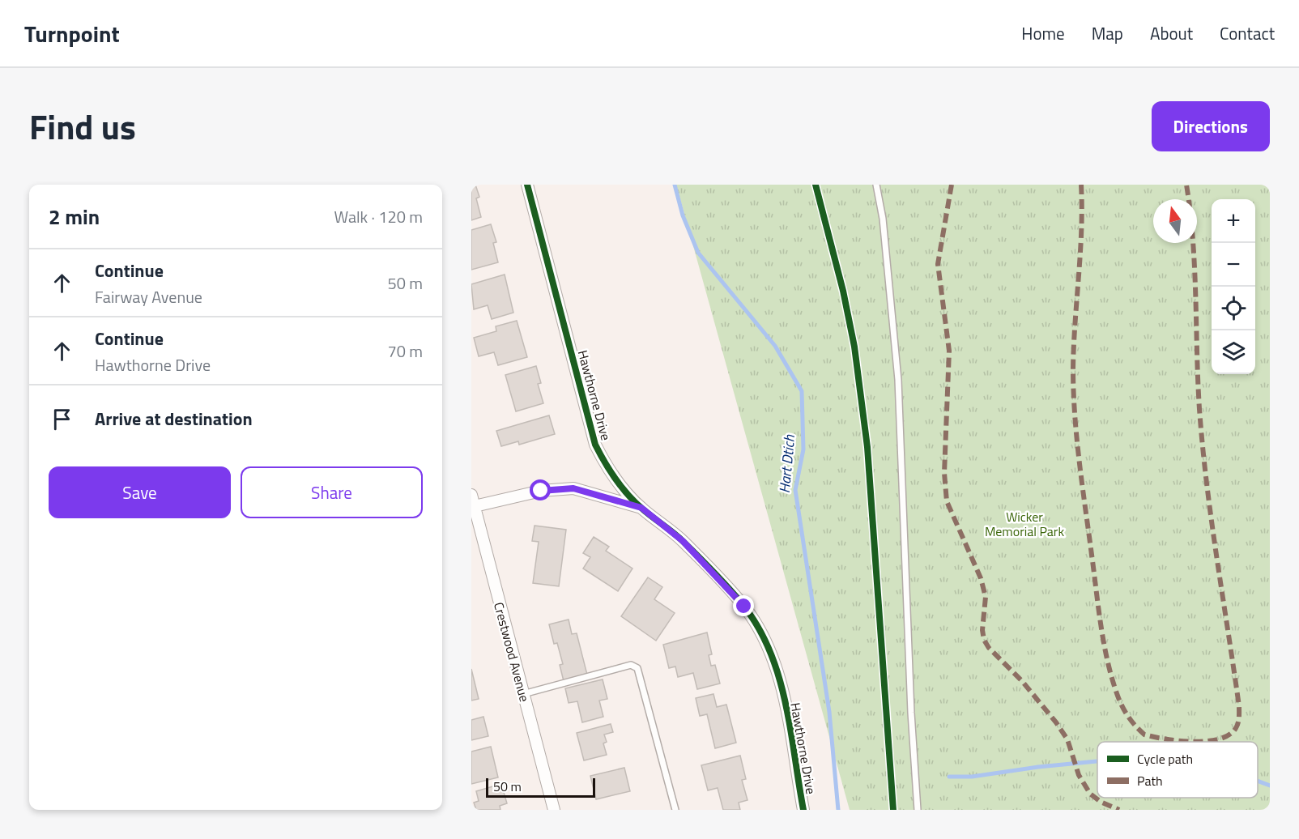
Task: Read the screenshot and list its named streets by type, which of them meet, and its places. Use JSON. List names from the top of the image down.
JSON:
{
  "streets": {
    "street": ["Hawthorne Drive", "Crestwood Avenue"]
  },
  "water": ["Hart Dtich"],
  "parks": ["Wicker Memorial Park"],
  "legend": ["Cycle path", "Path"],
  "scale_bar": "50 m",
  "north": "top",
  "page": {
    "header": "Turnpoint",
    "nav": [
      "Home",
      "Map",
      "About",
      "Contact"
    ],
    "title": "Find us",
    "buttons": [
      "Directions",
      ["Save", "Share"]
    ],
    "heading": ["2 min", "Walk · 120 m"],
    "map_buttons": ["+", "−"],
    "list": [
      ["Continue", "Fairway Avenue", "50 m"],
      ["Continue", "Hawthorne Drive", "70 m"],
      "Arrive at destination"
    ],
    "scale": "50 m"
  }
}
